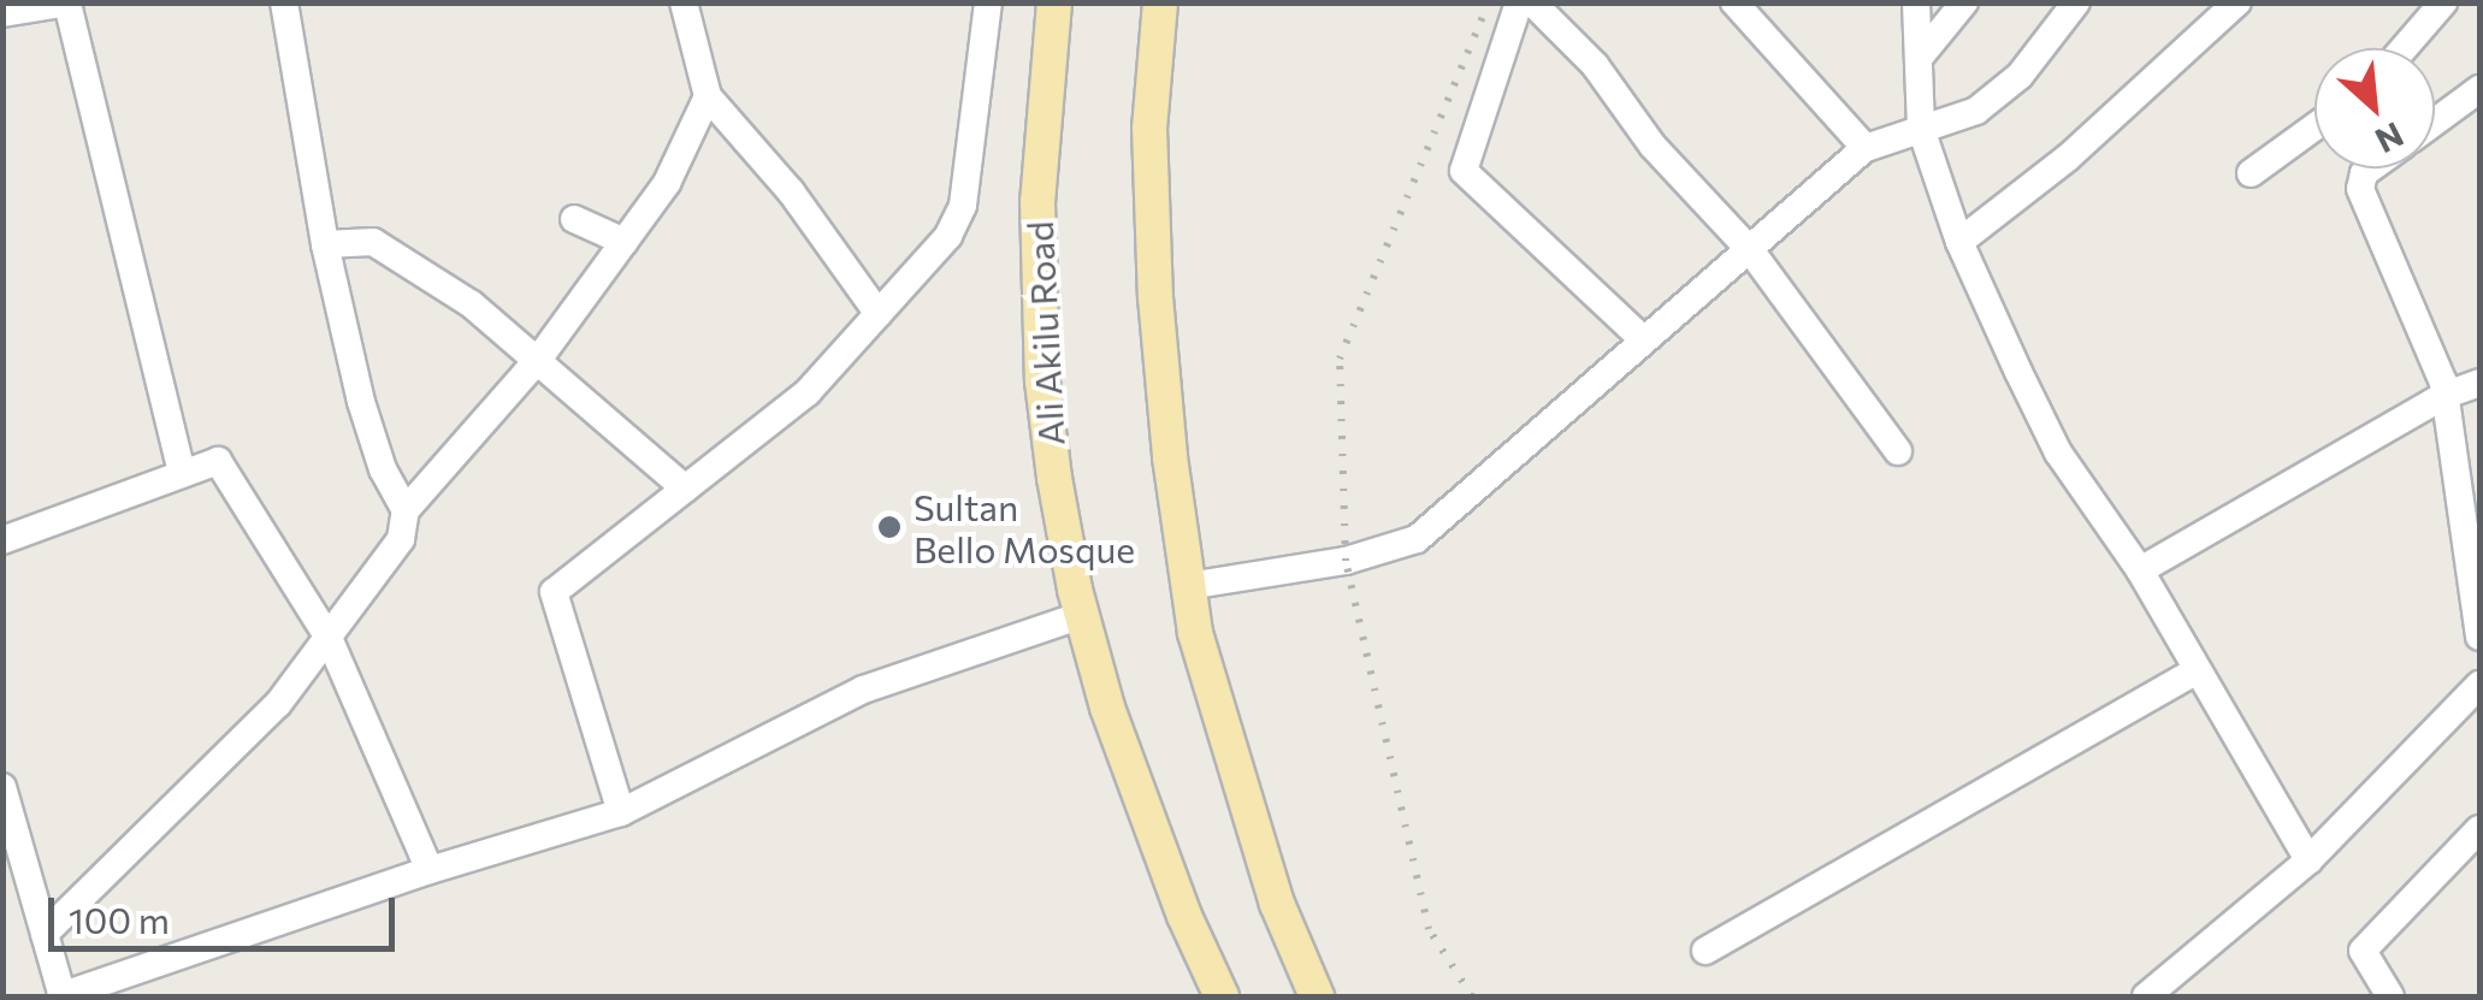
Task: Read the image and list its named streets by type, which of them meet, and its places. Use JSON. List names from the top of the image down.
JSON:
{
  "streets": {
    "main road": ["Ali Akilu Road"]
  },
  "places": ["Sultan Bello Mosque"],
  "scale_bar": "100 m",
  "north": "bottom right"
}
